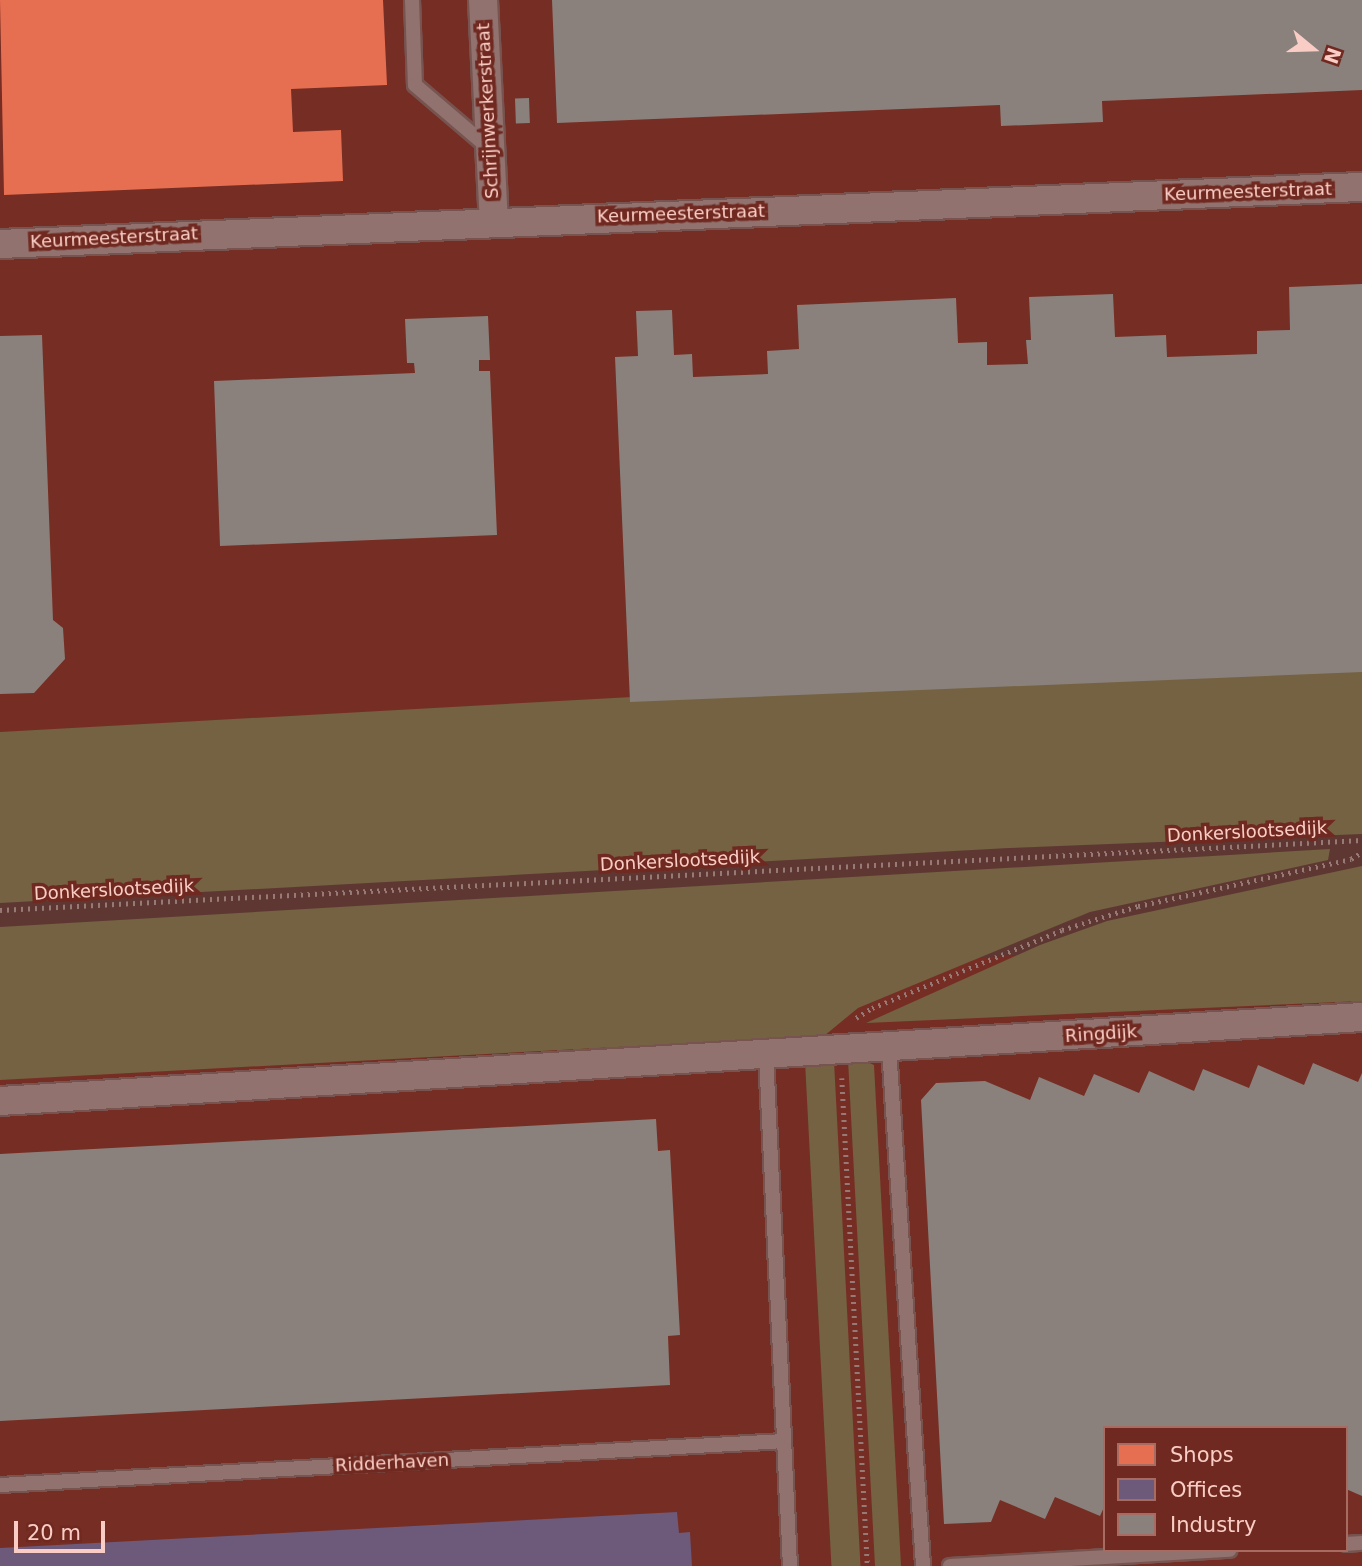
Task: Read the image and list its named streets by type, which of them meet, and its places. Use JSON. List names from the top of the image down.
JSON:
{
  "streets": {
    "street": ["Schrijnwerkerstraat", "Keurmeesterstraat", "Ringdijk"],
    "lane": ["Ridderhaven"],
    "path": ["Donkerslootsedijk"]
  },
  "crossings": [
    ["Schrijnwerkerstraat", "Keurmeesterstraat"]
  ],
  "legend": ["Shops", "Offices", "Industry"],
  "scale_bar": "20 m",
  "north": "right"
}
